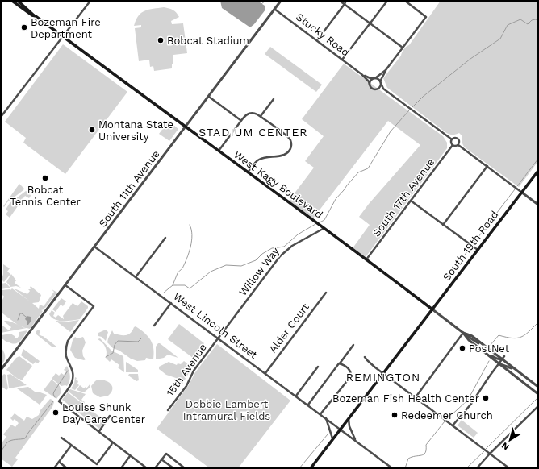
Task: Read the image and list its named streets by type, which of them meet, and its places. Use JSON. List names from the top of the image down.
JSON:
{
  "streets": {
    "main road": ["West Kagy Boulevard", "South 19th Road"],
    "street": [
      "Stucky Road",
      "South 11th Avenue",
      "South 17th Avenue",
      "Willow Way",
      "West Lincoln Street",
      "Alder Court",
      "15th Avenue"
    ]
  },
  "crossings": [
    ["Stucky Road", "South 11th Avenue"],
    ["West Kagy Boulevard", "South 11th Avenue"],
    ["West Kagy Boulevard", "South 17th Avenue"],
    ["West Kagy Boulevard", "South 19th Road"],
    ["West Kagy Boulevard", "Willow Way"],
    ["South 11th Avenue", "West Lincoln Street"],
    ["South 19th Road", "West Lincoln Street"],
    ["Willow Way", "West Lincoln Street"],
    ["Willow Way", "15th Avenue"],
    ["West Lincoln Street", "Alder Court"],
    ["West Lincoln Street", "15th Avenue"]
  ],
  "districts": ["STADIUM CENTER", "REMINGTON"],
  "parks": ["Dobbie Lambert Intramural Fields"],
  "places": [
    "Bozeman Fire Department",
    "Bobcat Stadium",
    "Montana State University",
    "Bobcat Tennis Center",
    "PostNet",
    "Bozeman Fish Health Center",
    "Louise Shunk Day Care Center",
    "Redeemer Church"
  ],
  "north": "bottom left"
}
